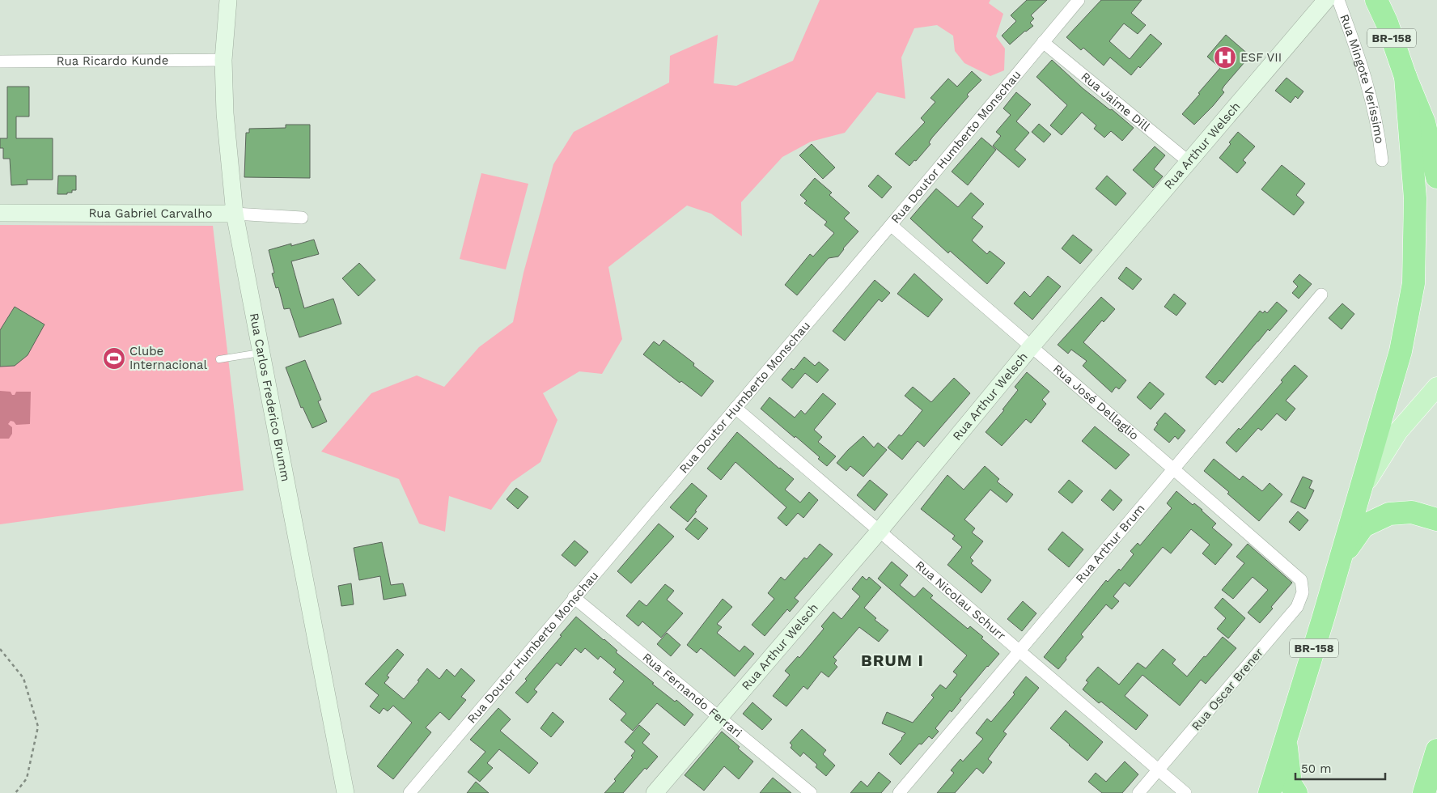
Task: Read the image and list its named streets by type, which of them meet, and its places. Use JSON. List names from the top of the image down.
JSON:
{
  "streets": {
    "highway": ["BR-158"],
    "street": [
      "Rua Ricardo Kunde",
      "Rua Mingote Veríssimo",
      "Rua Jaime Dill",
      "Rua Arthur Welsch",
      "Rua Doutor Humberto Monschau",
      "Rua Gabriel Carvalho",
      "Rua Carlos Frederico Brumm",
      "Rua José Dellaglio",
      "Rua Arthur Brum",
      "Rua Nicolau Schurr",
      "Rua Oscar Brener",
      "Rua Fernando Ferrari"
    ]
  },
  "crossings": [
    ["Rua Ricardo Kunde", "Rua Carlos Frederico Brumm"],
    ["Rua Jaime Dill", "Rua Arthur Welsch"],
    ["Rua Jaime Dill", "Rua Doutor Humberto Monschau"],
    ["Rua Arthur Welsch", "Rua José Dellaglio"],
    ["Rua Arthur Welsch", "Rua Nicolau Schurr"],
    ["Rua Arthur Welsch", "Rua Fernando Ferrari"],
    ["Rua Doutor Humberto Monschau", "Rua José Dellaglio"],
    ["Rua Doutor Humberto Monschau", "Rua Nicolau Schurr"],
    ["Rua Doutor Humberto Monschau", "Rua Fernando Ferrari"],
    ["Rua Gabriel Carvalho", "Rua Carlos Frederico Brumm"],
    ["Rua José Dellaglio", "Rua Arthur Brum"],
    ["Rua José Dellaglio", "Rua Oscar Brener"],
    ["Rua Arthur Brum", "Rua Nicolau Schurr"],
    ["Rua Nicolau Schurr", "Rua Oscar Brener"]
  ],
  "districts": ["BRUM I"],
  "places": {
    "hospital": ["ESF VII"],
    "sports": ["Clube Internacional"]
  },
  "scale_bar": "50 m"
}
